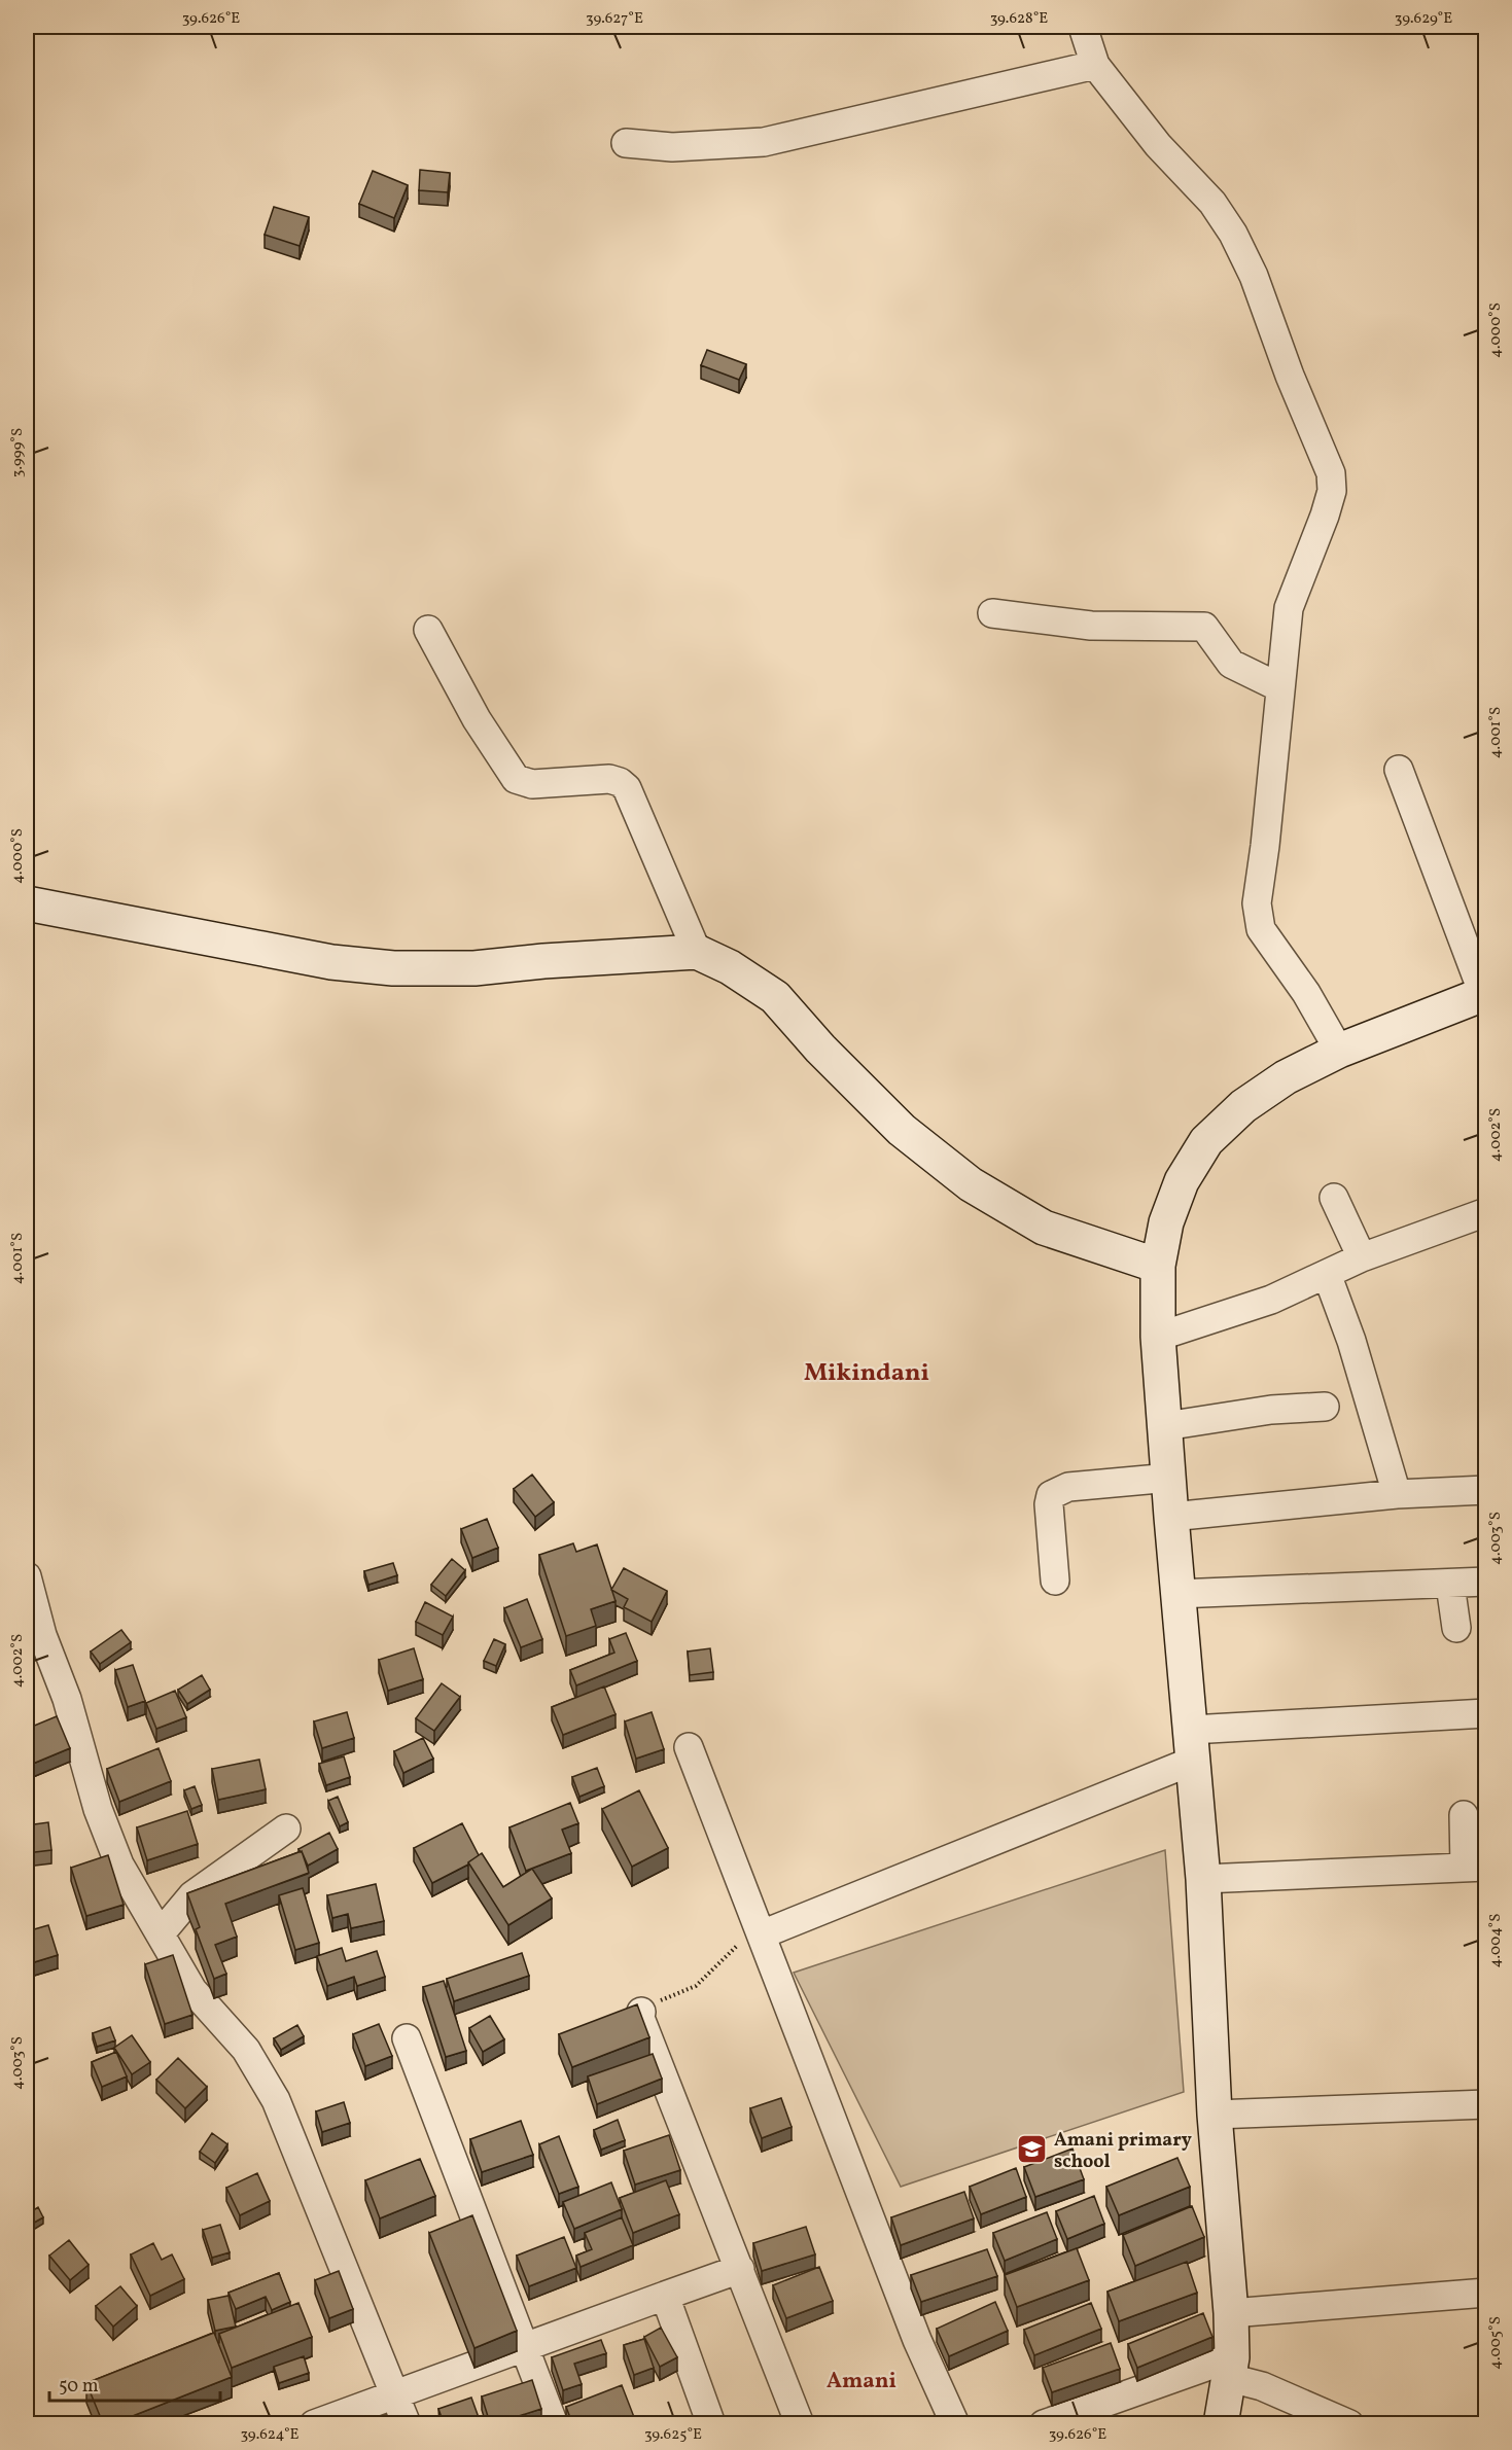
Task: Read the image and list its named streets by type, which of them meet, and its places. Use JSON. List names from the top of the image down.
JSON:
{
  "districts": ["Mikindani", "Amani"],
  "places": {
    "school or university": ["Amani primary school"]
  },
  "scale_bar": "50 m",
  "coordinates": [
    "39.626°E",
    "39.627°E",
    "39.628°E",
    "39.629°E",
    "4.000°S",
    "3.999°S",
    "4.001°S",
    "4.002°S",
    "4.003°S",
    "4.004°S",
    "4.005°S",
    "39.624°E",
    "39.625°E"
  ]
}
